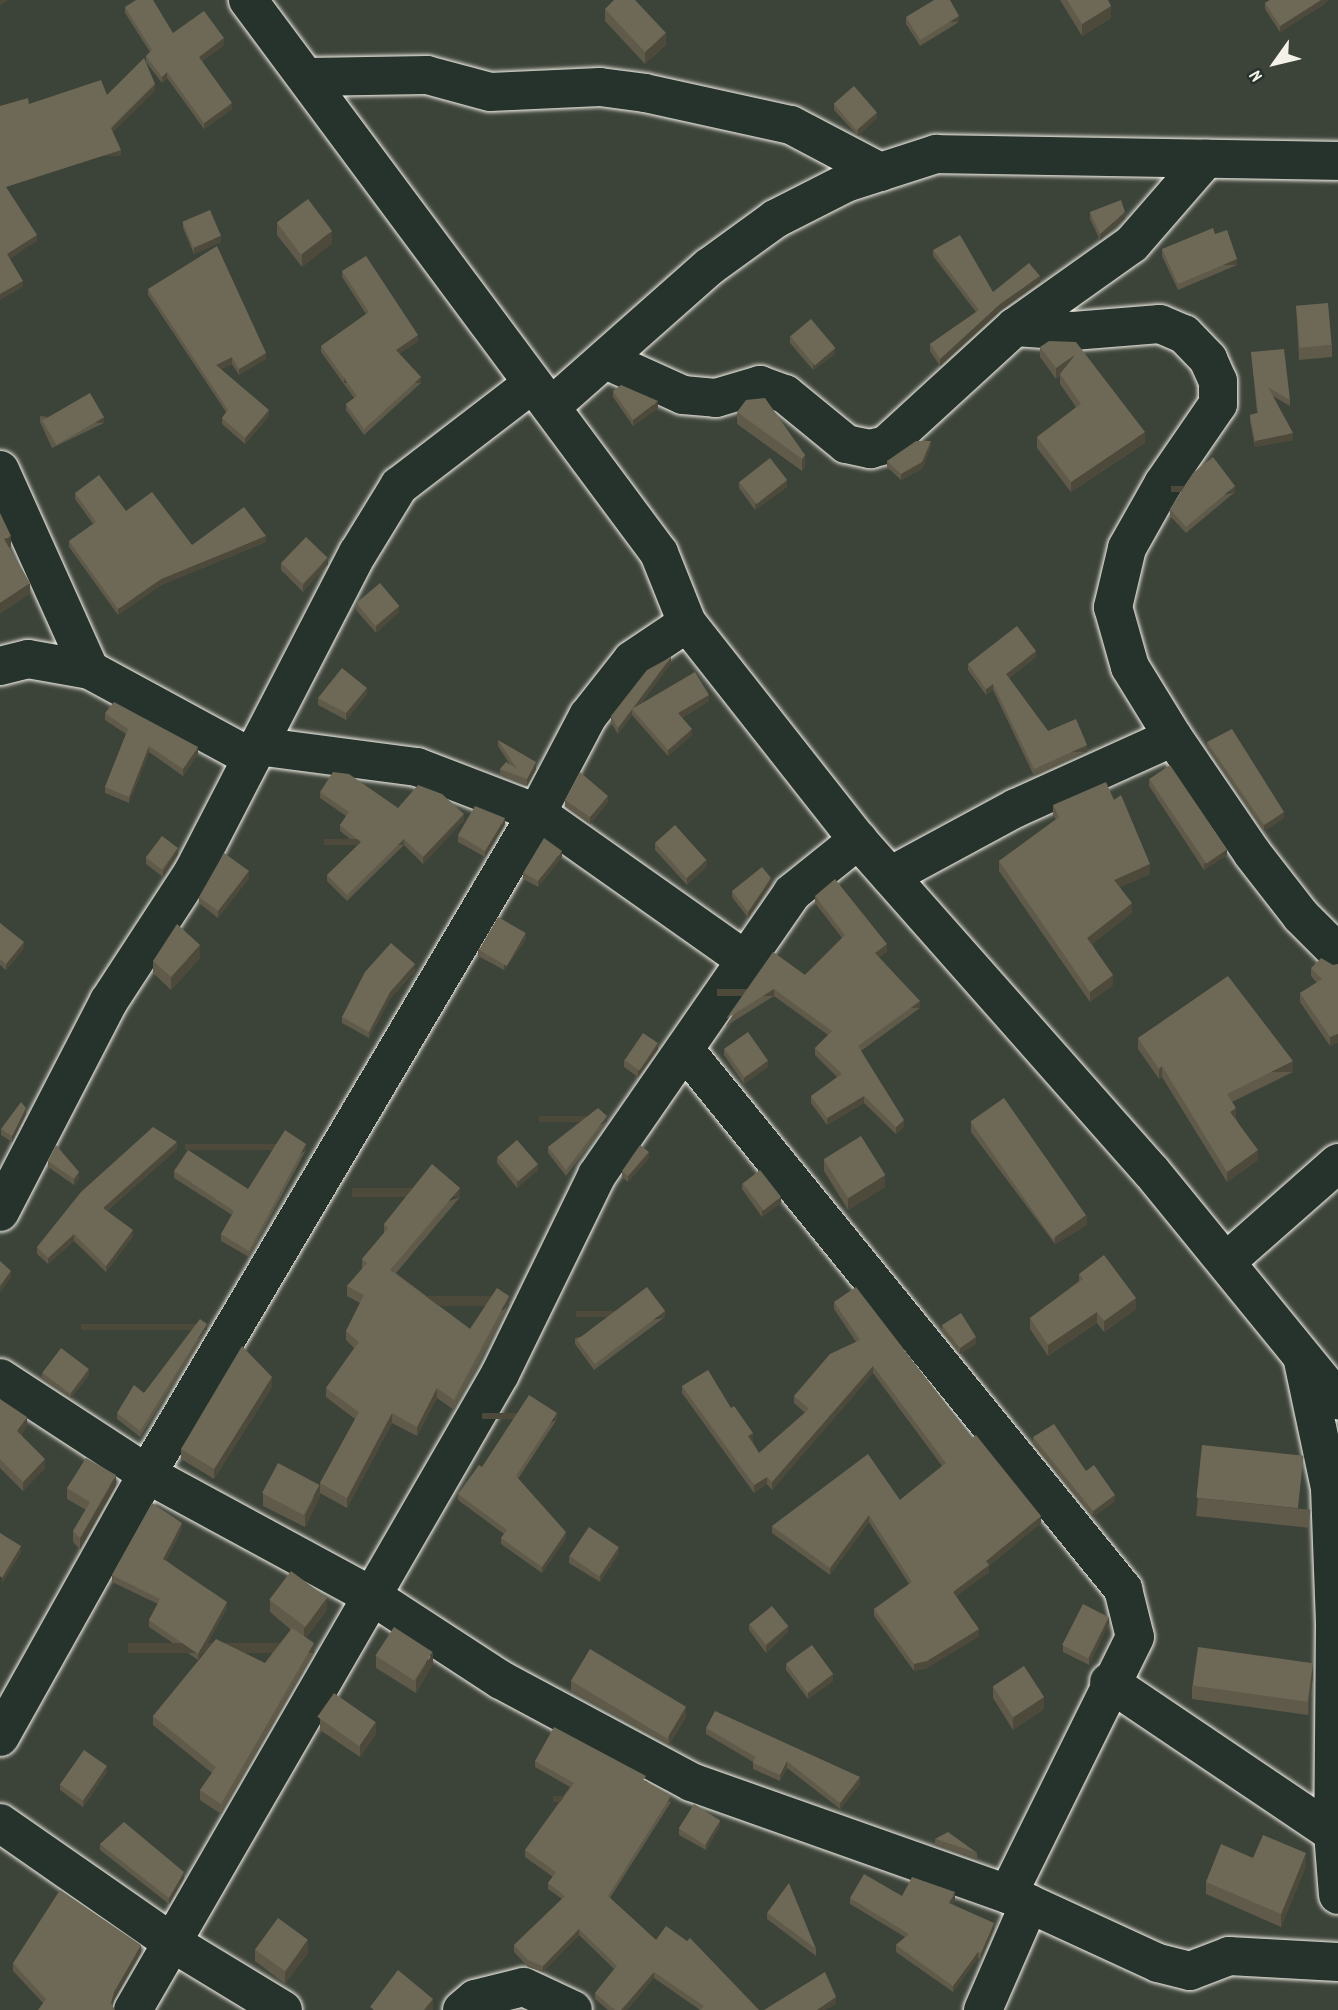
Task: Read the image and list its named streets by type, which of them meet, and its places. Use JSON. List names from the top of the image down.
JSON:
{
  "north": "bottom left"
}
